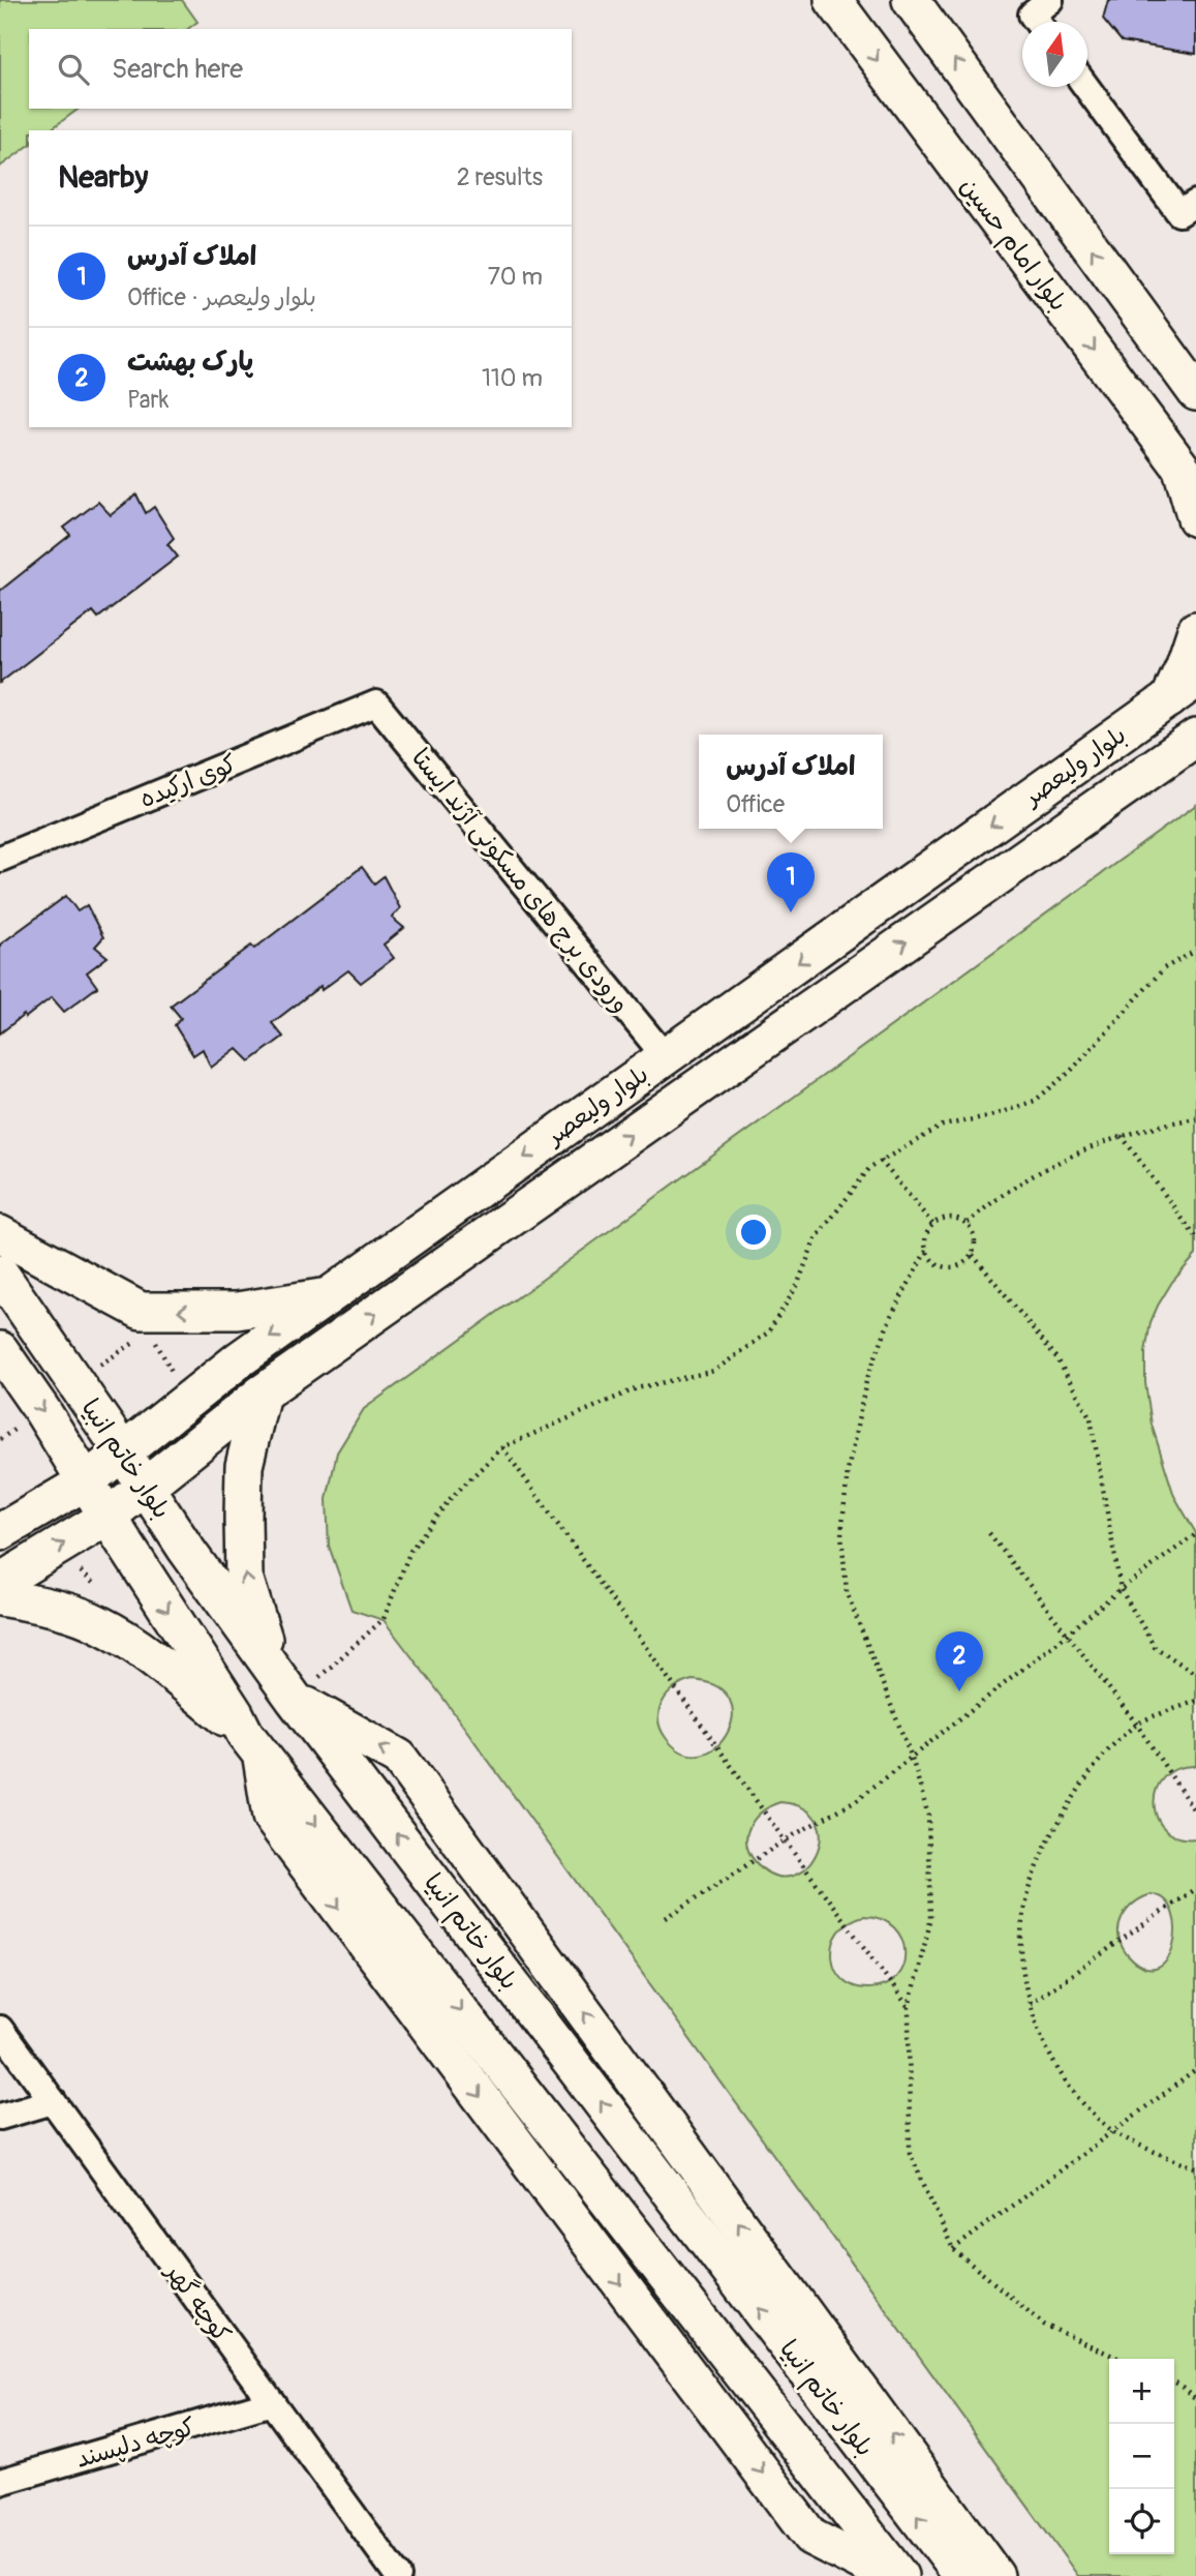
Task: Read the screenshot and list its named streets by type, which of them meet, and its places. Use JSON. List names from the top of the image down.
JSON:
{
  "streets": {
    "main road": ["بلوار امام حسین", "بلوار ولیعصر", "بلوار خاتم انبیا"],
    "street": [
      "کوی ارکیده",
      "ورودی برج های مسکونی آژند ایستا",
      "کوچه گهر",
      "کوچه دلپسند"
    ]
  },
  "crossings": [
    ["بلوار ولیعصر", "ورودی برج های مسکونی آژند ایستا"],
    ["بلوار ولیعصر", "بلوار خاتم انبیا"],
    ["کوی ارکیده", "ورودی برج های مسکونی آژند ایستا"],
    ["کوچه گهر", "کوچه دلپسند"]
  ],
  "north": "top",
  "page": {
    "search": "Search here",
    "heading": ["Nearby", "2 results"],
    "list": [
      {
        "mark": "1",
        "name": "املاک آدرس",
        "note": "Office · بلوار ولیعصر",
        "value": "70 m"
      },
      {
        "mark": "2",
        "name": "پارک بهشت",
        "note": "Park",
        "value": "110 m"
      }
    ],
    "popup": ["املاک آدرس", "Office"],
    "pins": ["1", "2"],
    "map_buttons": ["+", "−"]
  }
}
